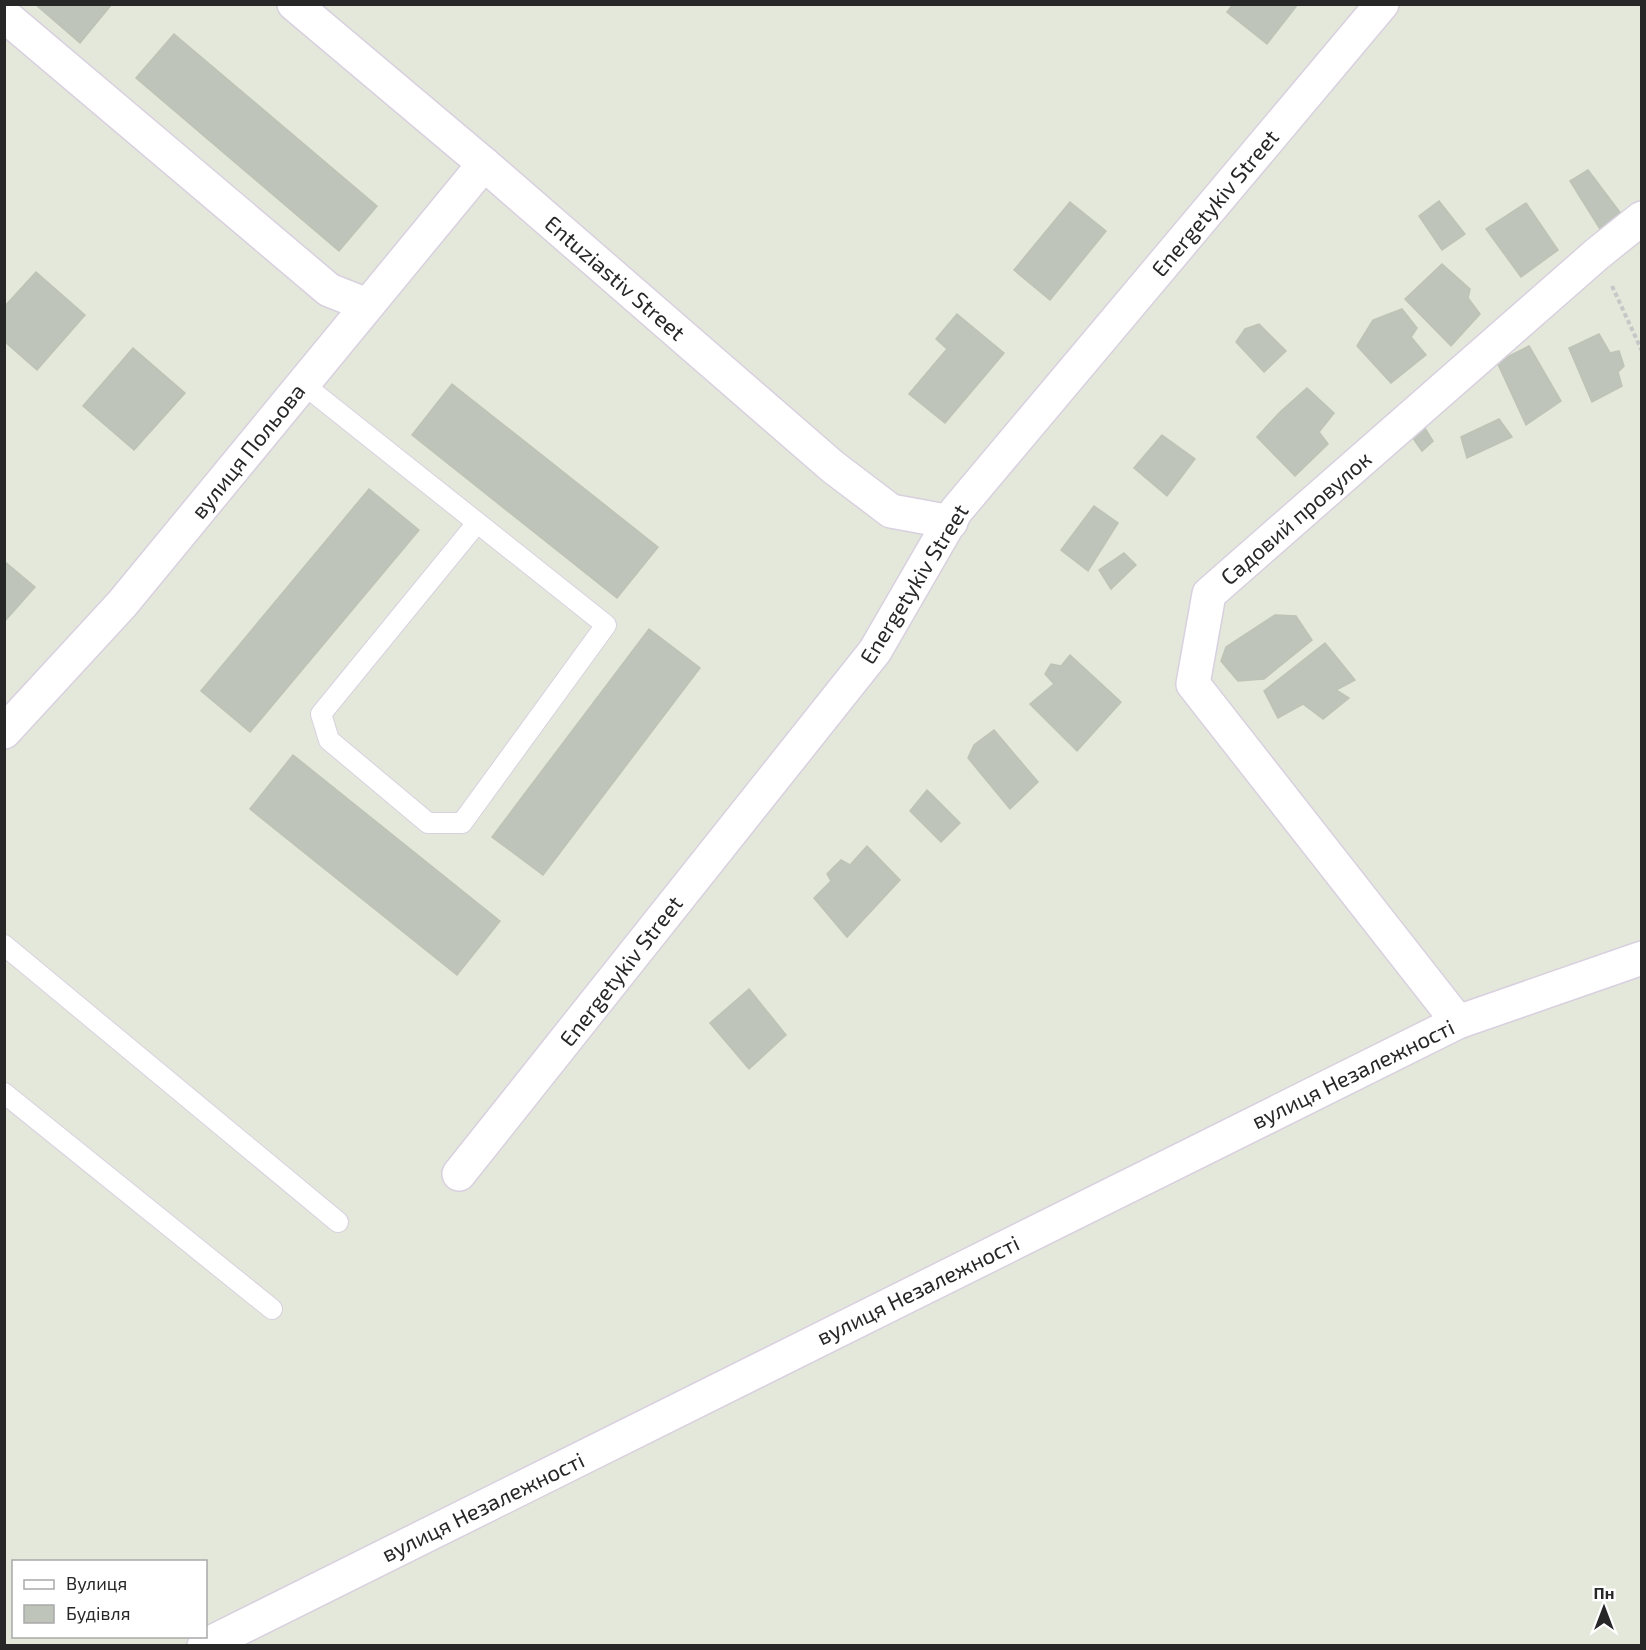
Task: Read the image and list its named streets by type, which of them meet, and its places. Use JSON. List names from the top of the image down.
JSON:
{
  "streets": {
    "street": [
      "Energetykiv Street",
      "Entuziastiv Street",
      "вулиця Польова",
      "Садовий провулок",
      "вулиця Незалежності"
    ]
  },
  "crossings": [
    ["Energetykiv Street", "Entuziastiv Street"],
    ["Entuziastiv Street", "вулиця Польова"],
    ["Садовий провулок", "вулиця Незалежності"]
  ],
  "legend": ["Вулиця", "Будівля"],
  "north": "top"
}
